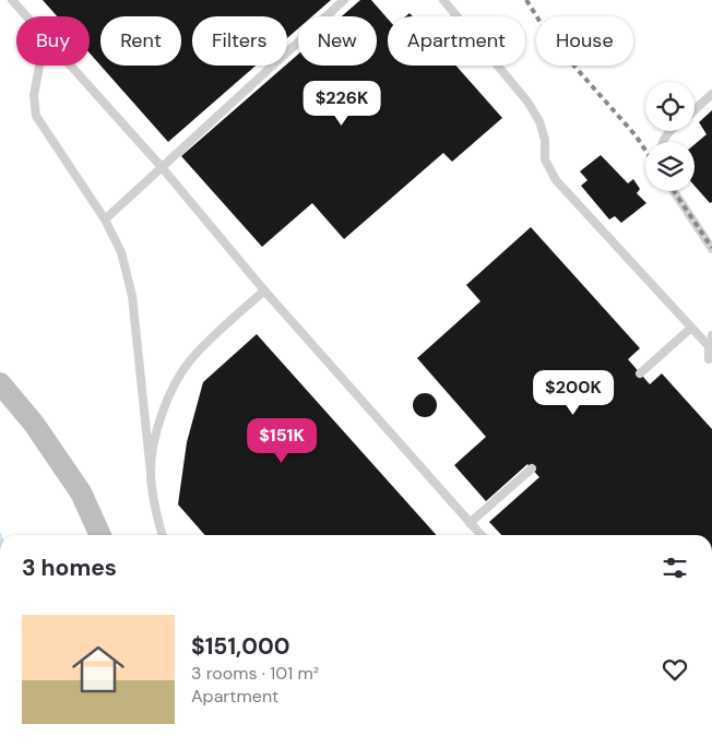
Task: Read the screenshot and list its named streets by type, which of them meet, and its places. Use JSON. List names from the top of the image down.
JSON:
{
  "page": {
    "chip": [
      "Buy",
      "Rent",
      "Filters",
      "New",
      "Apartment",
      "House"
    ],
    "price": ["$226K", "$200K", "$151K"],
    "heading": "3 homes",
    "list": [
      {
        "name": "$151,000",
        "note": "3 rooms · 101 m² · Apartment"
      }
    ]
  }
}
